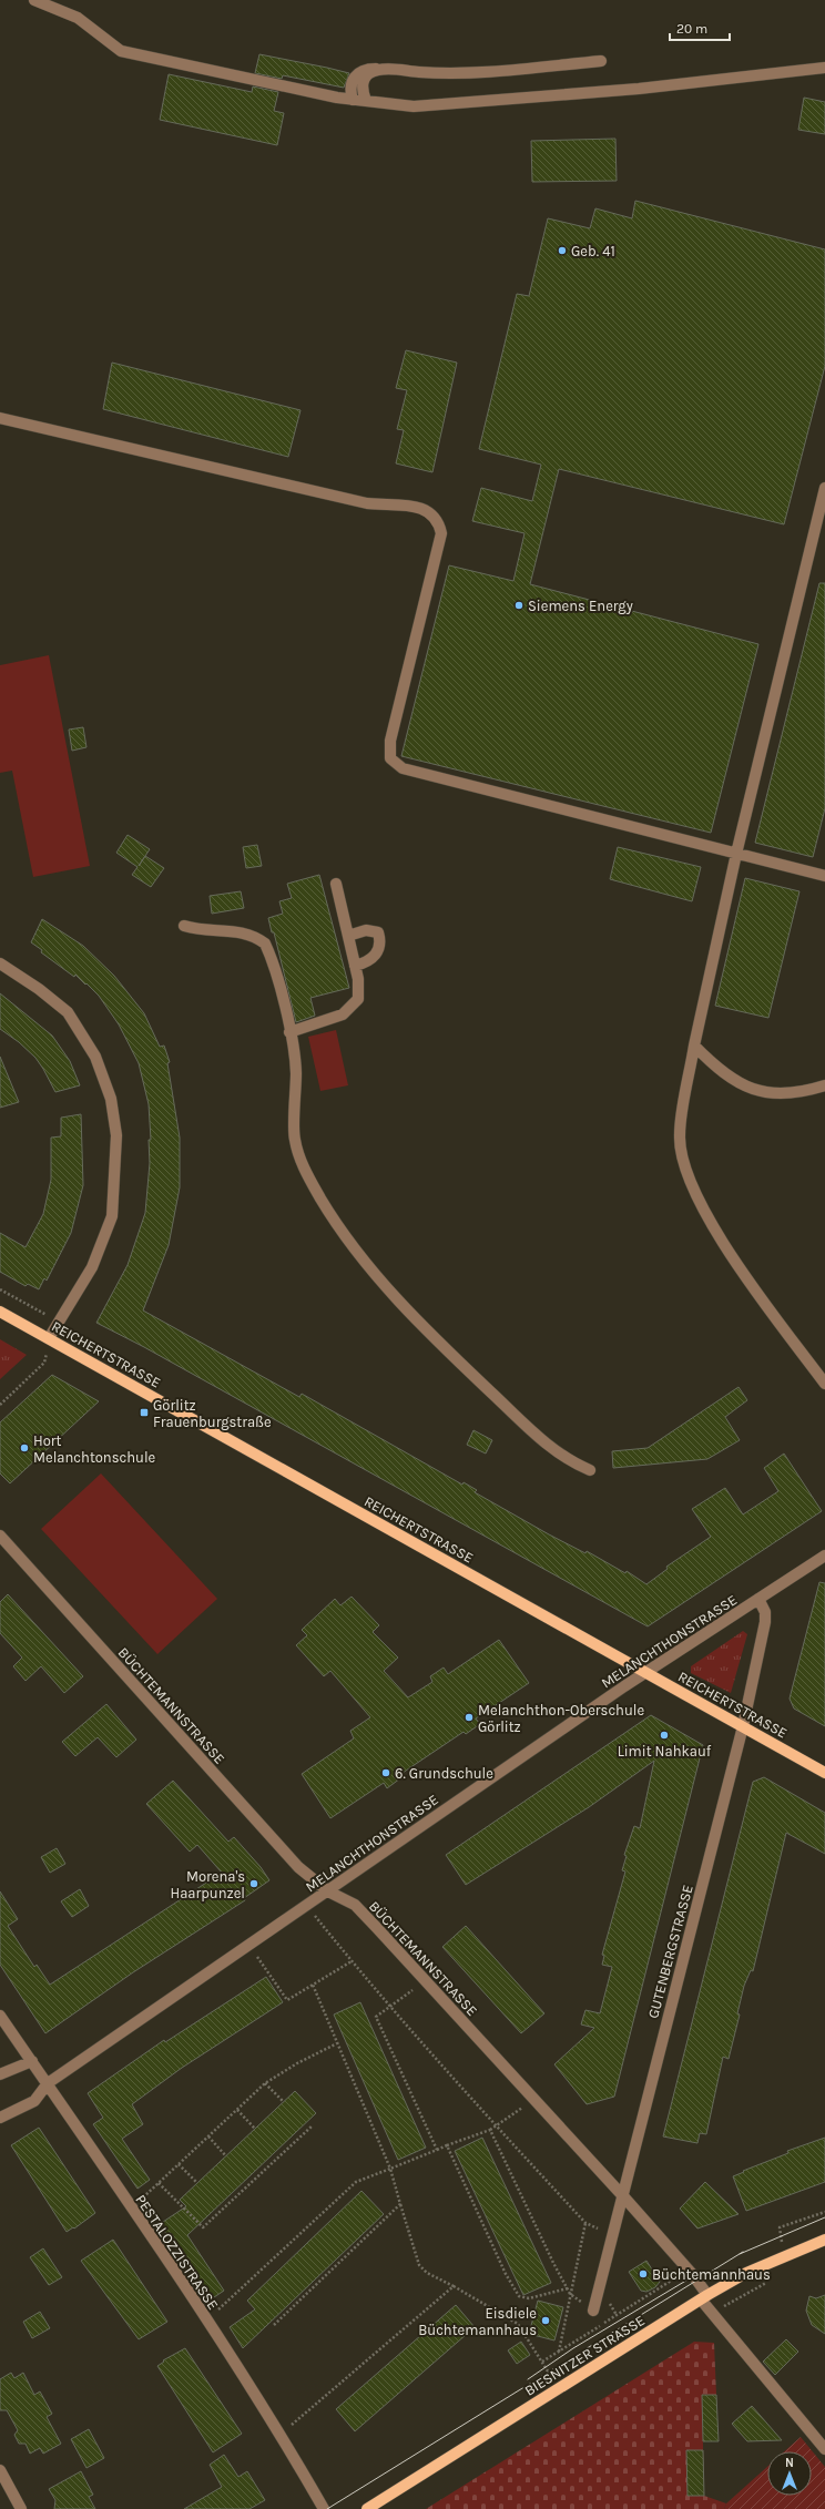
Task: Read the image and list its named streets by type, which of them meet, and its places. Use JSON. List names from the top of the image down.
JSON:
{
  "streets": {
    "main road": ["REICHERTSTRASSE", "BIESNITZER STRASSE"],
    "street": [
      "MELANCHTHONSTRASSE",
      "BÜCHTEMANNSTRASSE",
      "GUTENBERGSTRASSE",
      "PESTALOZZISTRASSE"
    ]
  },
  "crossings": [
    ["REICHERTSTRASSE", "MELANCHTHONSTRASSE"],
    ["REICHERTSTRASSE", "GUTENBERGSTRASSE"],
    ["MELANCHTHONSTRASSE", "BÜCHTEMANNSTRASSE"],
    ["MELANCHTHONSTRASSE", "GUTENBERGSTRASSE"],
    ["MELANCHTHONSTRASSE", "PESTALOZZISTRASSE"],
    ["BÜCHTEMANNSTRASSE", "GUTENBERGSTRASSE"],
    ["BÜCHTEMANNSTRASSE", "BIESNITZER STRASSE"]
  ],
  "places": {
    "other": [
      "Geb. 41",
      "Siemens Energy",
      "Hort Melanchtonschule",
      "Melanchthon-Oberschule Görlitz",
      "Limit Nahkauf",
      "6. Grundschule",
      "Morena's Haarpunzel",
      "Büchtemannhaus",
      "Eisdiele Büchtemannhaus"
    ],
    "transit": ["Görlitz Frauenburgstraße"]
  },
  "scale_bar": "20 m",
  "north": "top"
}
